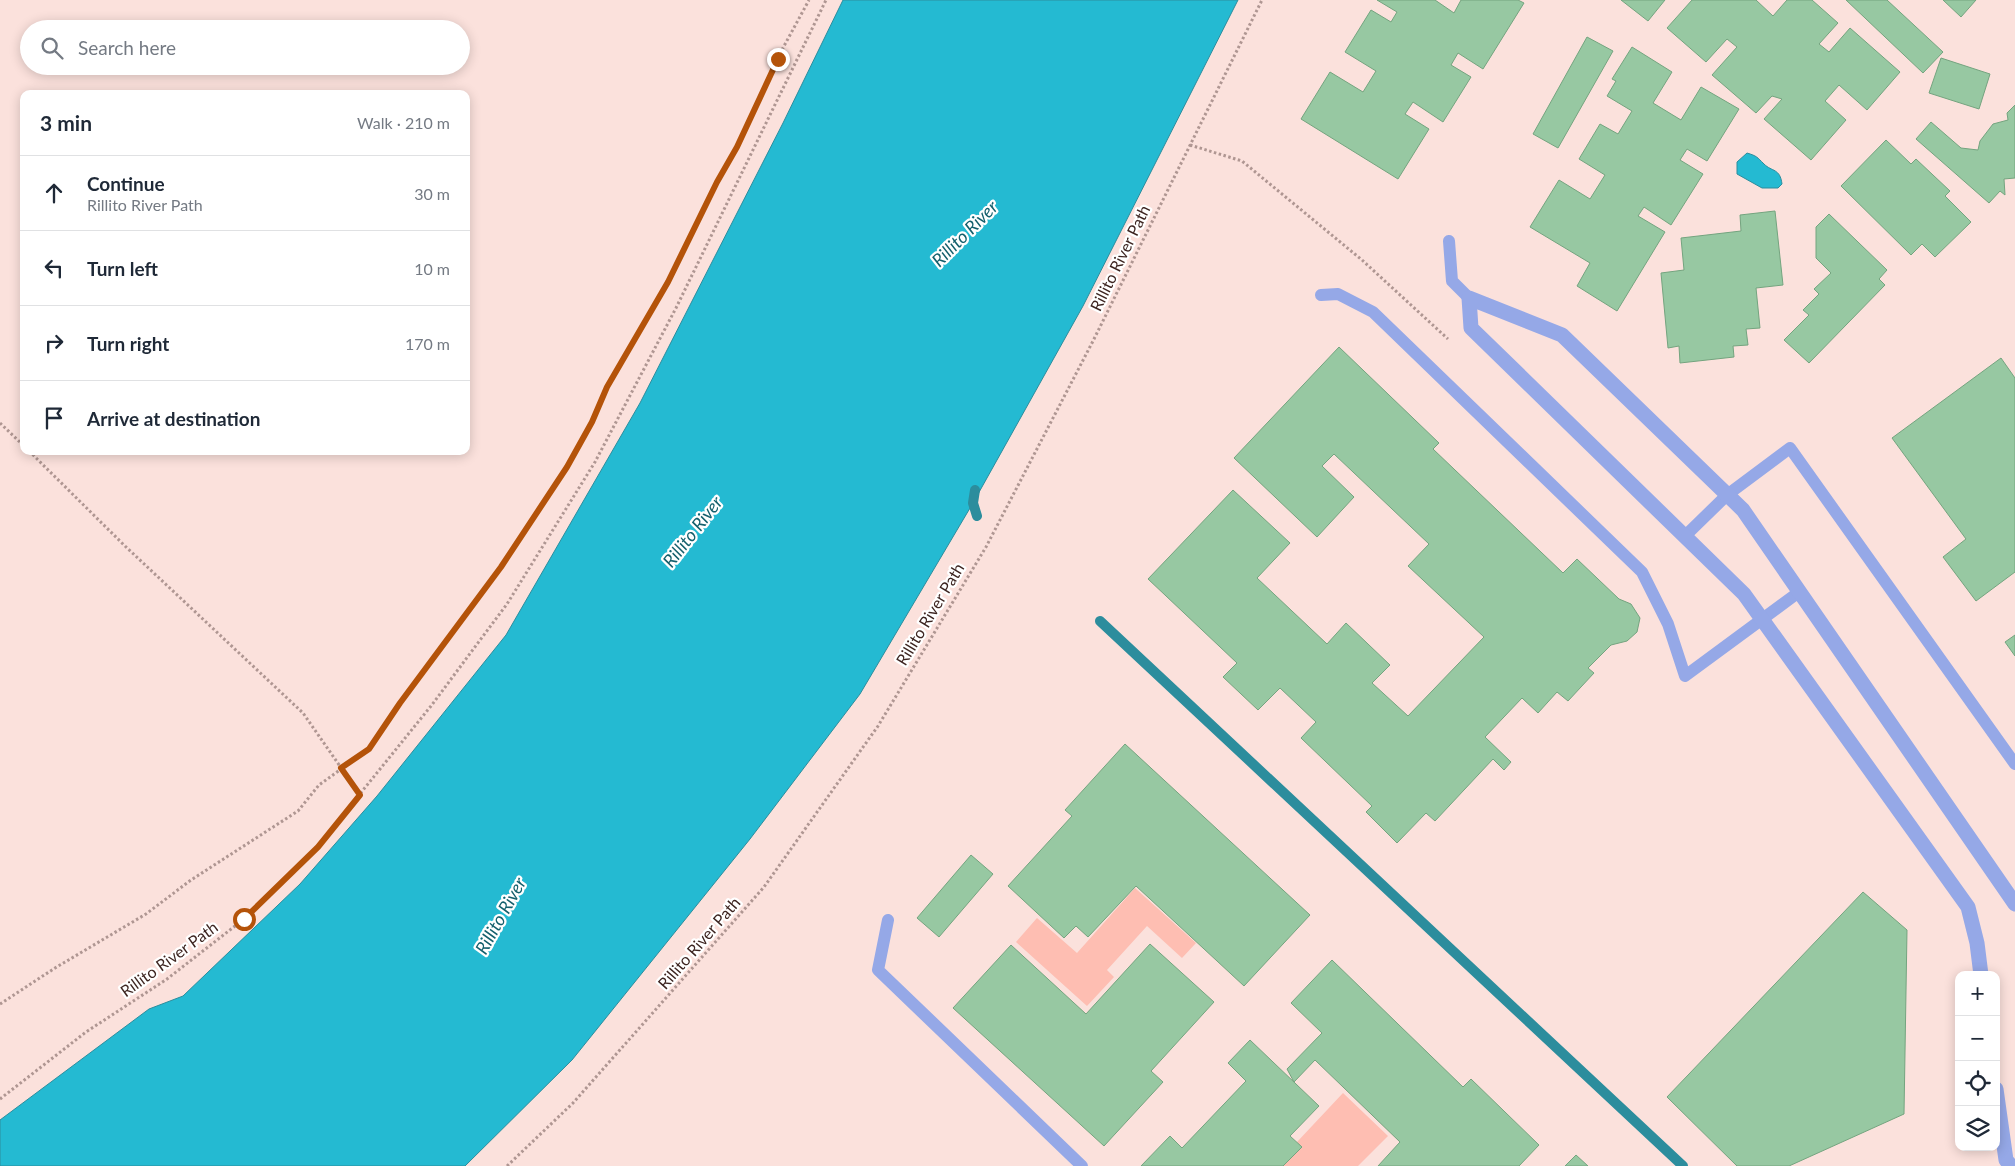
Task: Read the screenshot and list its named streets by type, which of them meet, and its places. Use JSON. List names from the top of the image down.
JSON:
{
  "streets": {
    "path": ["Rillito River Path"]
  },
  "water": ["Rillito River"],
  "page": {
    "search": "Search here",
    "heading": ["3 min", "Walk · 210 m"],
    "list": [
      ["Continue", "Rillito River Path", "30 m"],
      ["Turn left", "10 m"],
      ["Turn right", "170 m"],
      "Arrive at destination"
    ],
    "map_buttons": ["+", "−"]
  }
}
